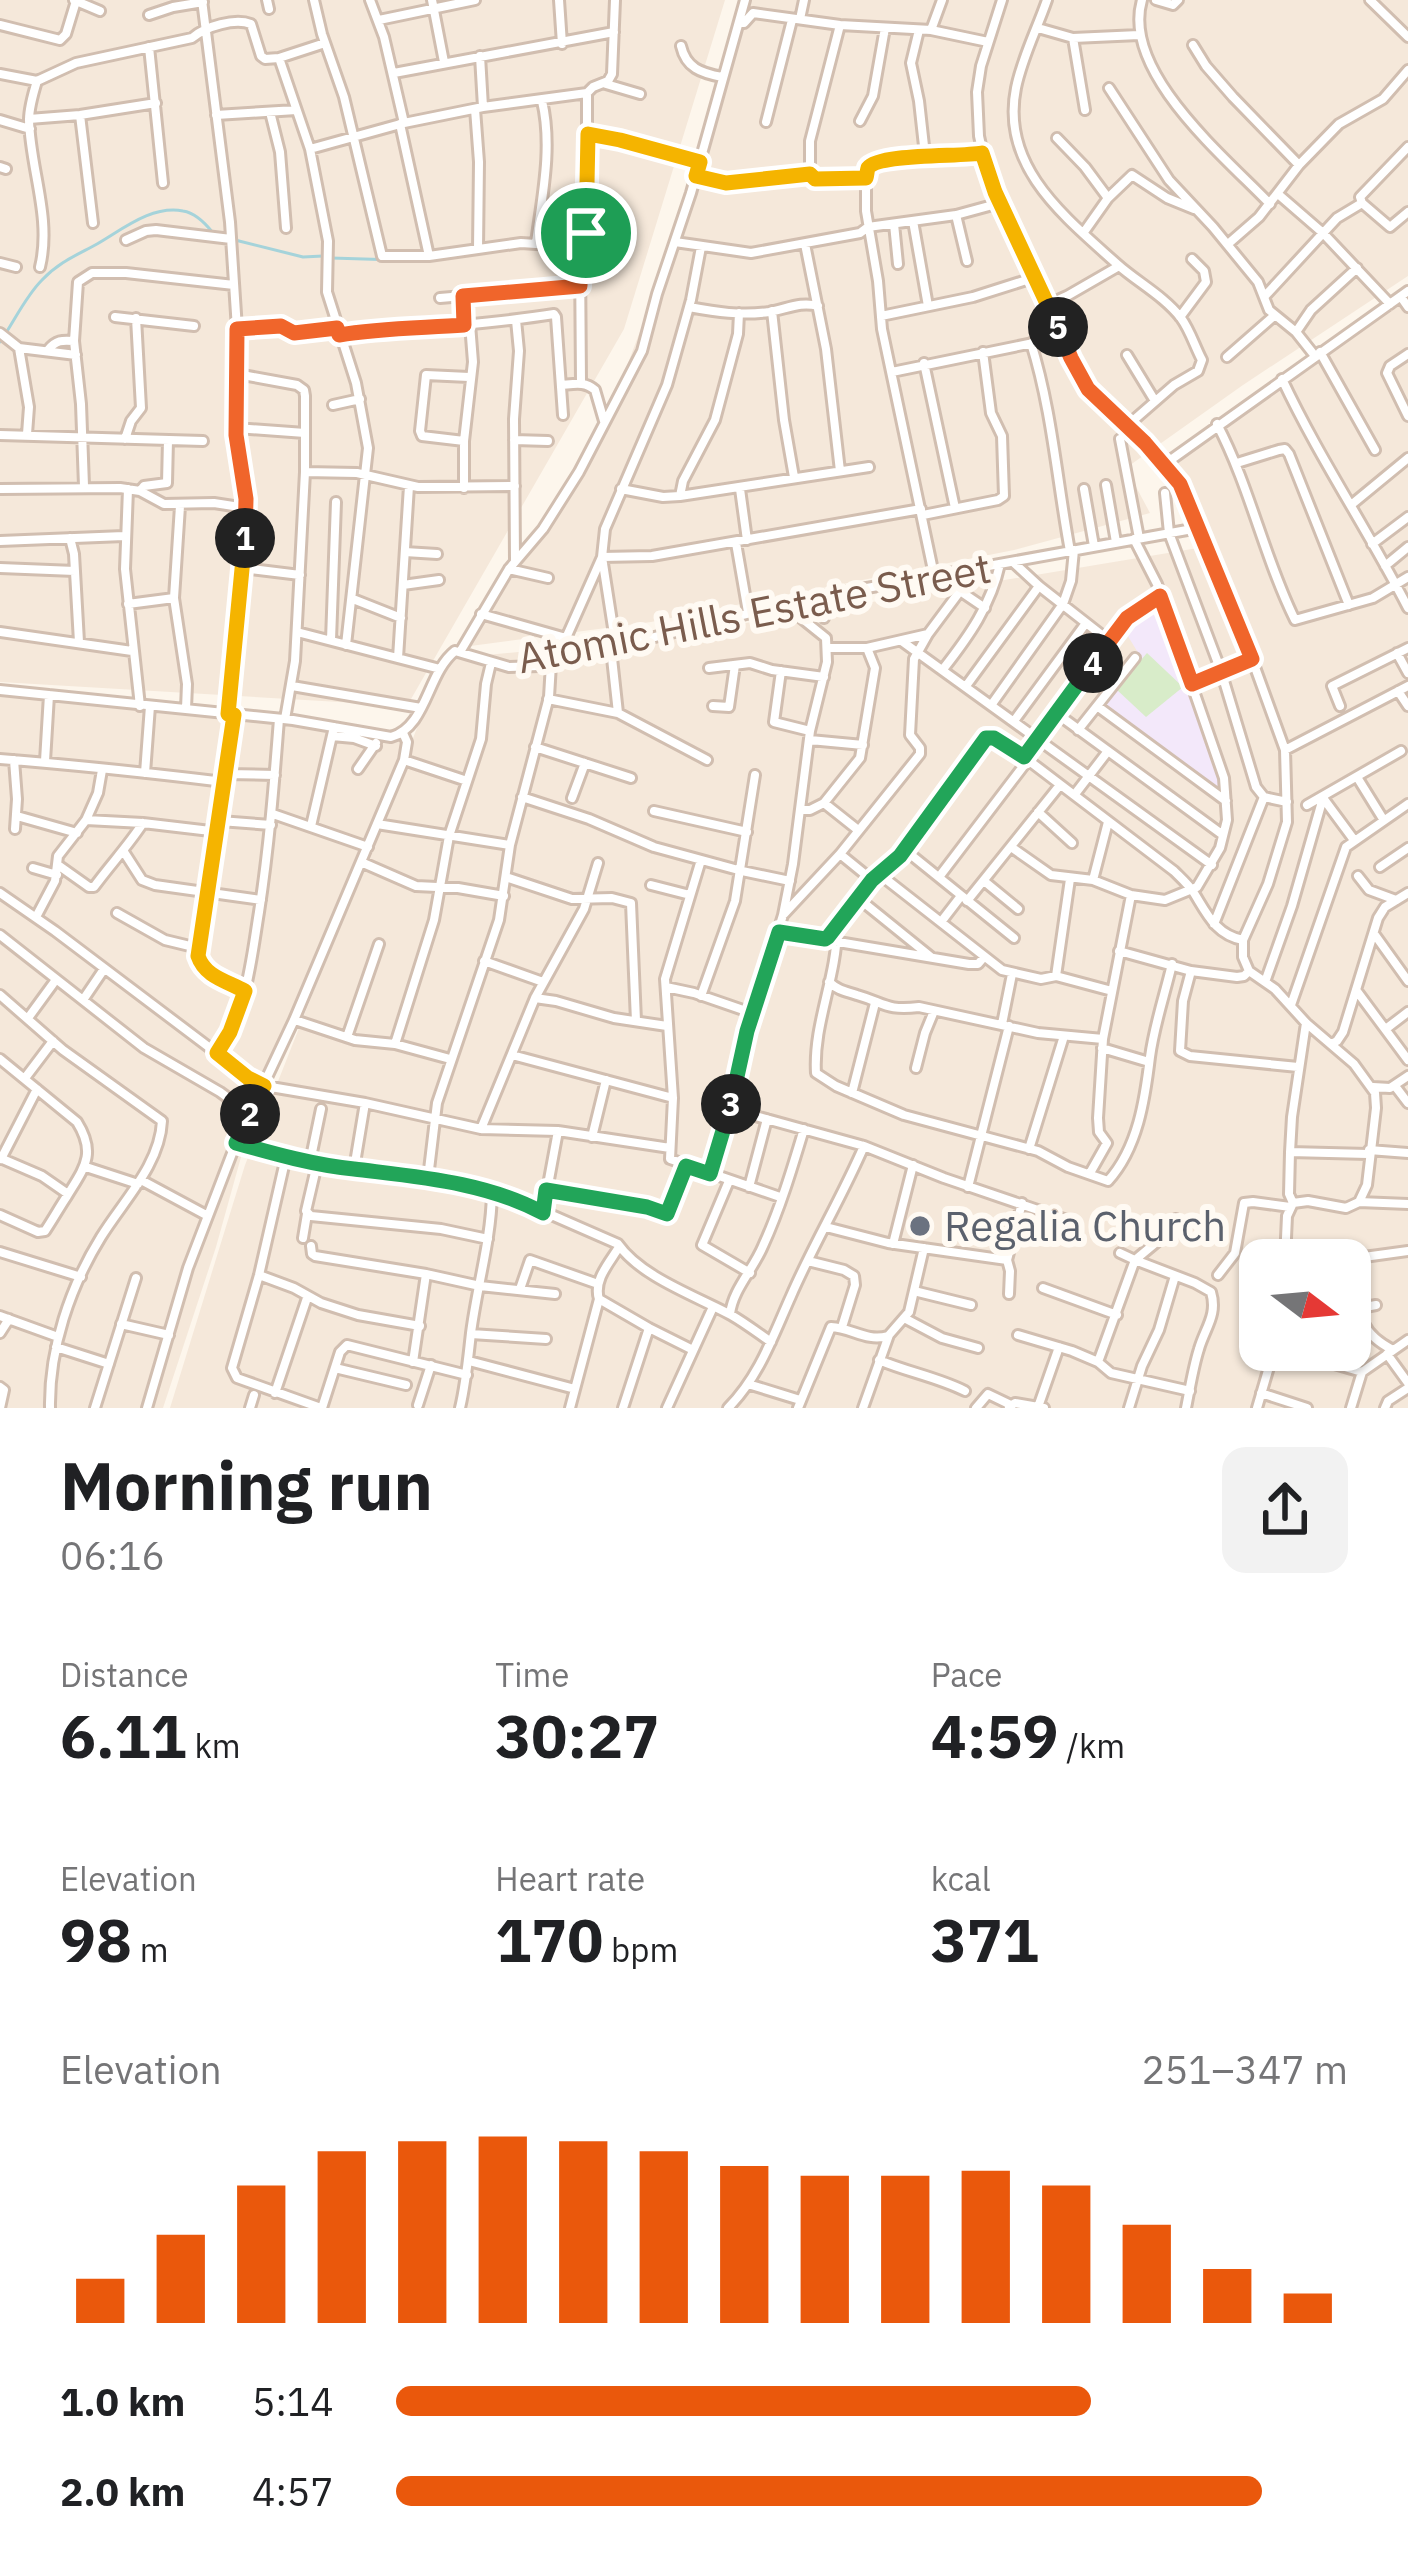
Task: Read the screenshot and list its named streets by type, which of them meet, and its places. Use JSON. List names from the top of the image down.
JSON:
{
  "streets": {
    "street": ["Atomic Hills Estate Street"]
  },
  "places": ["Regalia Church"],
  "north": "right",
  "page": {
    "pins": [
      "5",
      "1",
      "4",
      "3",
      "2"
    ],
    "heading": ["Morning run", "06:16"],
    "stats": [
      ["Distance", "6.11 km"],
      ["Time", "30:27"],
      ["Pace", "4:59 /km"],
      ["Elevation", "98 m"],
      ["Heart rate", "170 bpm"],
      ["kcal", "371"]
    ],
    "chart": ["Elevation", "251–347 m"],
    "list": [
      {
        "name": "1.0 km",
        "note": "5:14"
      },
      {
        "name": "2.0 km",
        "note": "4:57"
      }
    ]
  }
}
